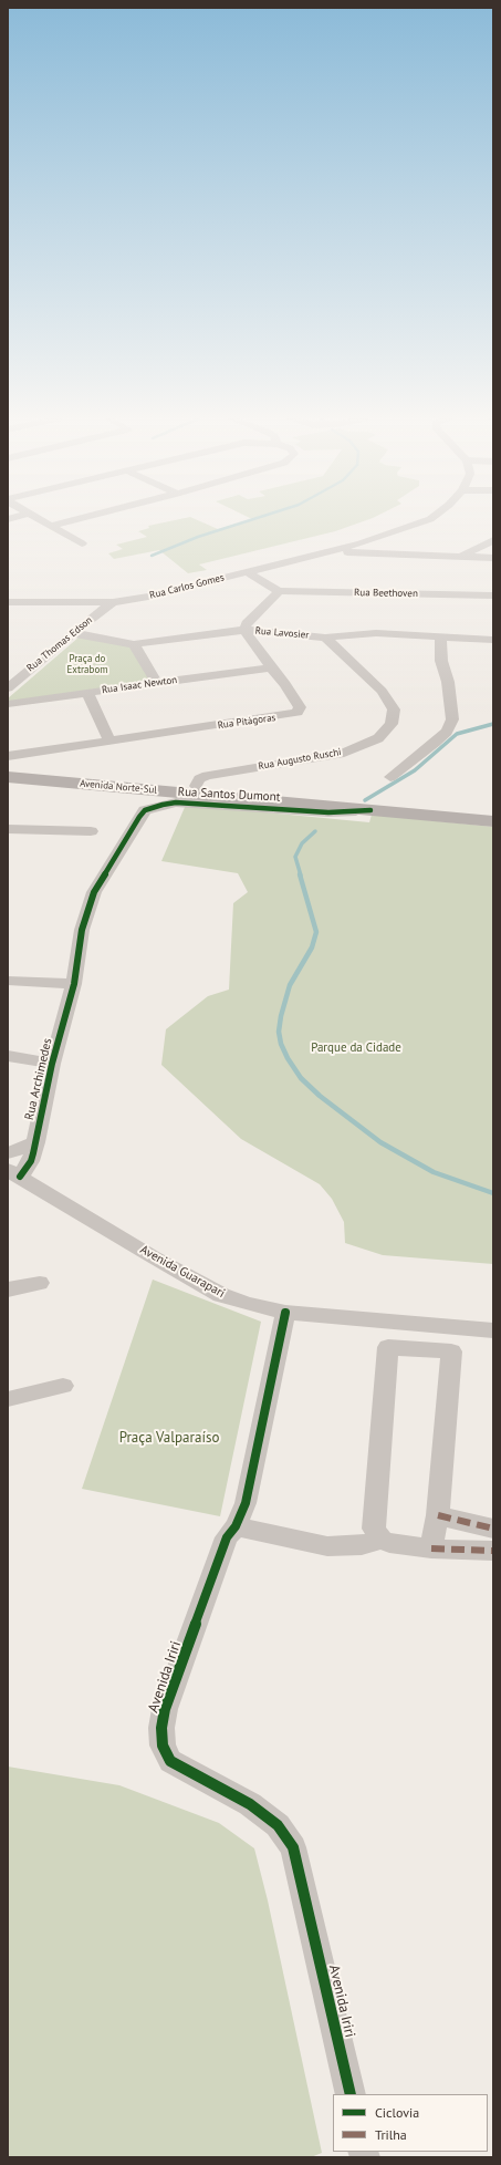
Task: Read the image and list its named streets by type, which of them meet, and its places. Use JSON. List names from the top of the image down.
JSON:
{
  "streets": {
    "main road": ["Avenida Norte-Sul"],
    "street": [
      "Rua Carlos Gomes",
      "Rua Beethoven",
      "Rua Lavosier",
      "Rua Thomas Edson",
      "Rua Isaac Newton",
      "Rua Pitágoras",
      "Rua Augusto Ruschi",
      "Rua Santos Dumont",
      "Rua Archimedes",
      "Avenida Guarapari",
      "Avenida Iriri"
    ]
  },
  "crossings": [
    ["Rua Carlos Gomes", "Rua Thomas Edson"],
    ["Rua Lavosier", "Rua Thomas Edson"],
    ["Rua Lavosier", "Rua Pitágoras"],
    ["Rua Lavosier", "Rua Augusto Ruschi"],
    ["Rua Isaac Newton", "Rua Pitágoras"],
    ["Rua Augusto Ruschi", "Avenida Norte-Sul"],
    ["Avenida Norte-Sul", "Rua Santos Dumont"],
    ["Rua Santos Dumont", "Rua Archimedes"],
    ["Rua Archimedes", "Avenida Guarapari"],
    ["Avenida Guarapari", "Avenida Iriri"]
  ],
  "parks": ["Praça do Extrabom", "Parque da Cidade", "Praça Valparaíso"],
  "legend": ["Ciclovia", "Trilha"]
}
